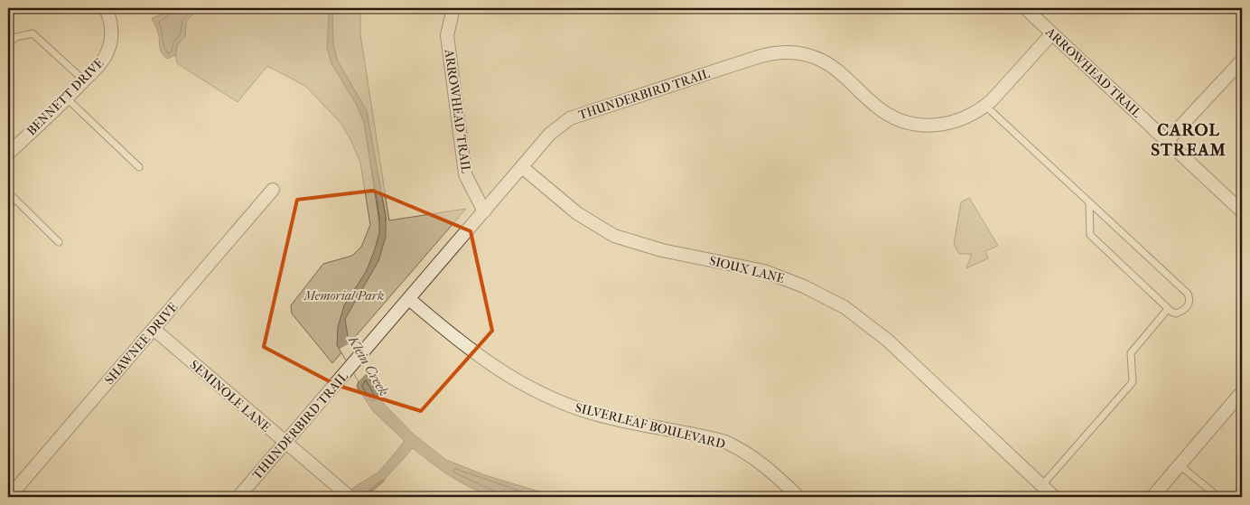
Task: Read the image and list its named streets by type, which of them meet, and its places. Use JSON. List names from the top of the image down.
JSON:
{
  "streets": {
    "street": [
      "ARROWHEAD TRAIL",
      "THUNDERBIRD TRAIL",
      "BENNETT DRIVE",
      "SIOUX LANE",
      "SHAWNEE DRIVE",
      "SEMINOLE LANE",
      "SILVERLEAF BOULEVARD"
    ]
  },
  "crossings": [
    ["ARROWHEAD TRAIL", "THUNDERBIRD TRAIL"],
    ["THUNDERBIRD TRAIL", "SIOUX LANE"],
    ["THUNDERBIRD TRAIL", "SEMINOLE LANE"],
    ["THUNDERBIRD TRAIL", "SILVERLEAF BOULEVARD"],
    ["SHAWNEE DRIVE", "SEMINOLE LANE"]
  ],
  "districts": ["CAROL STREAM"],
  "water": ["Klein Creek"],
  "parks": ["Memorial Park"]
}
